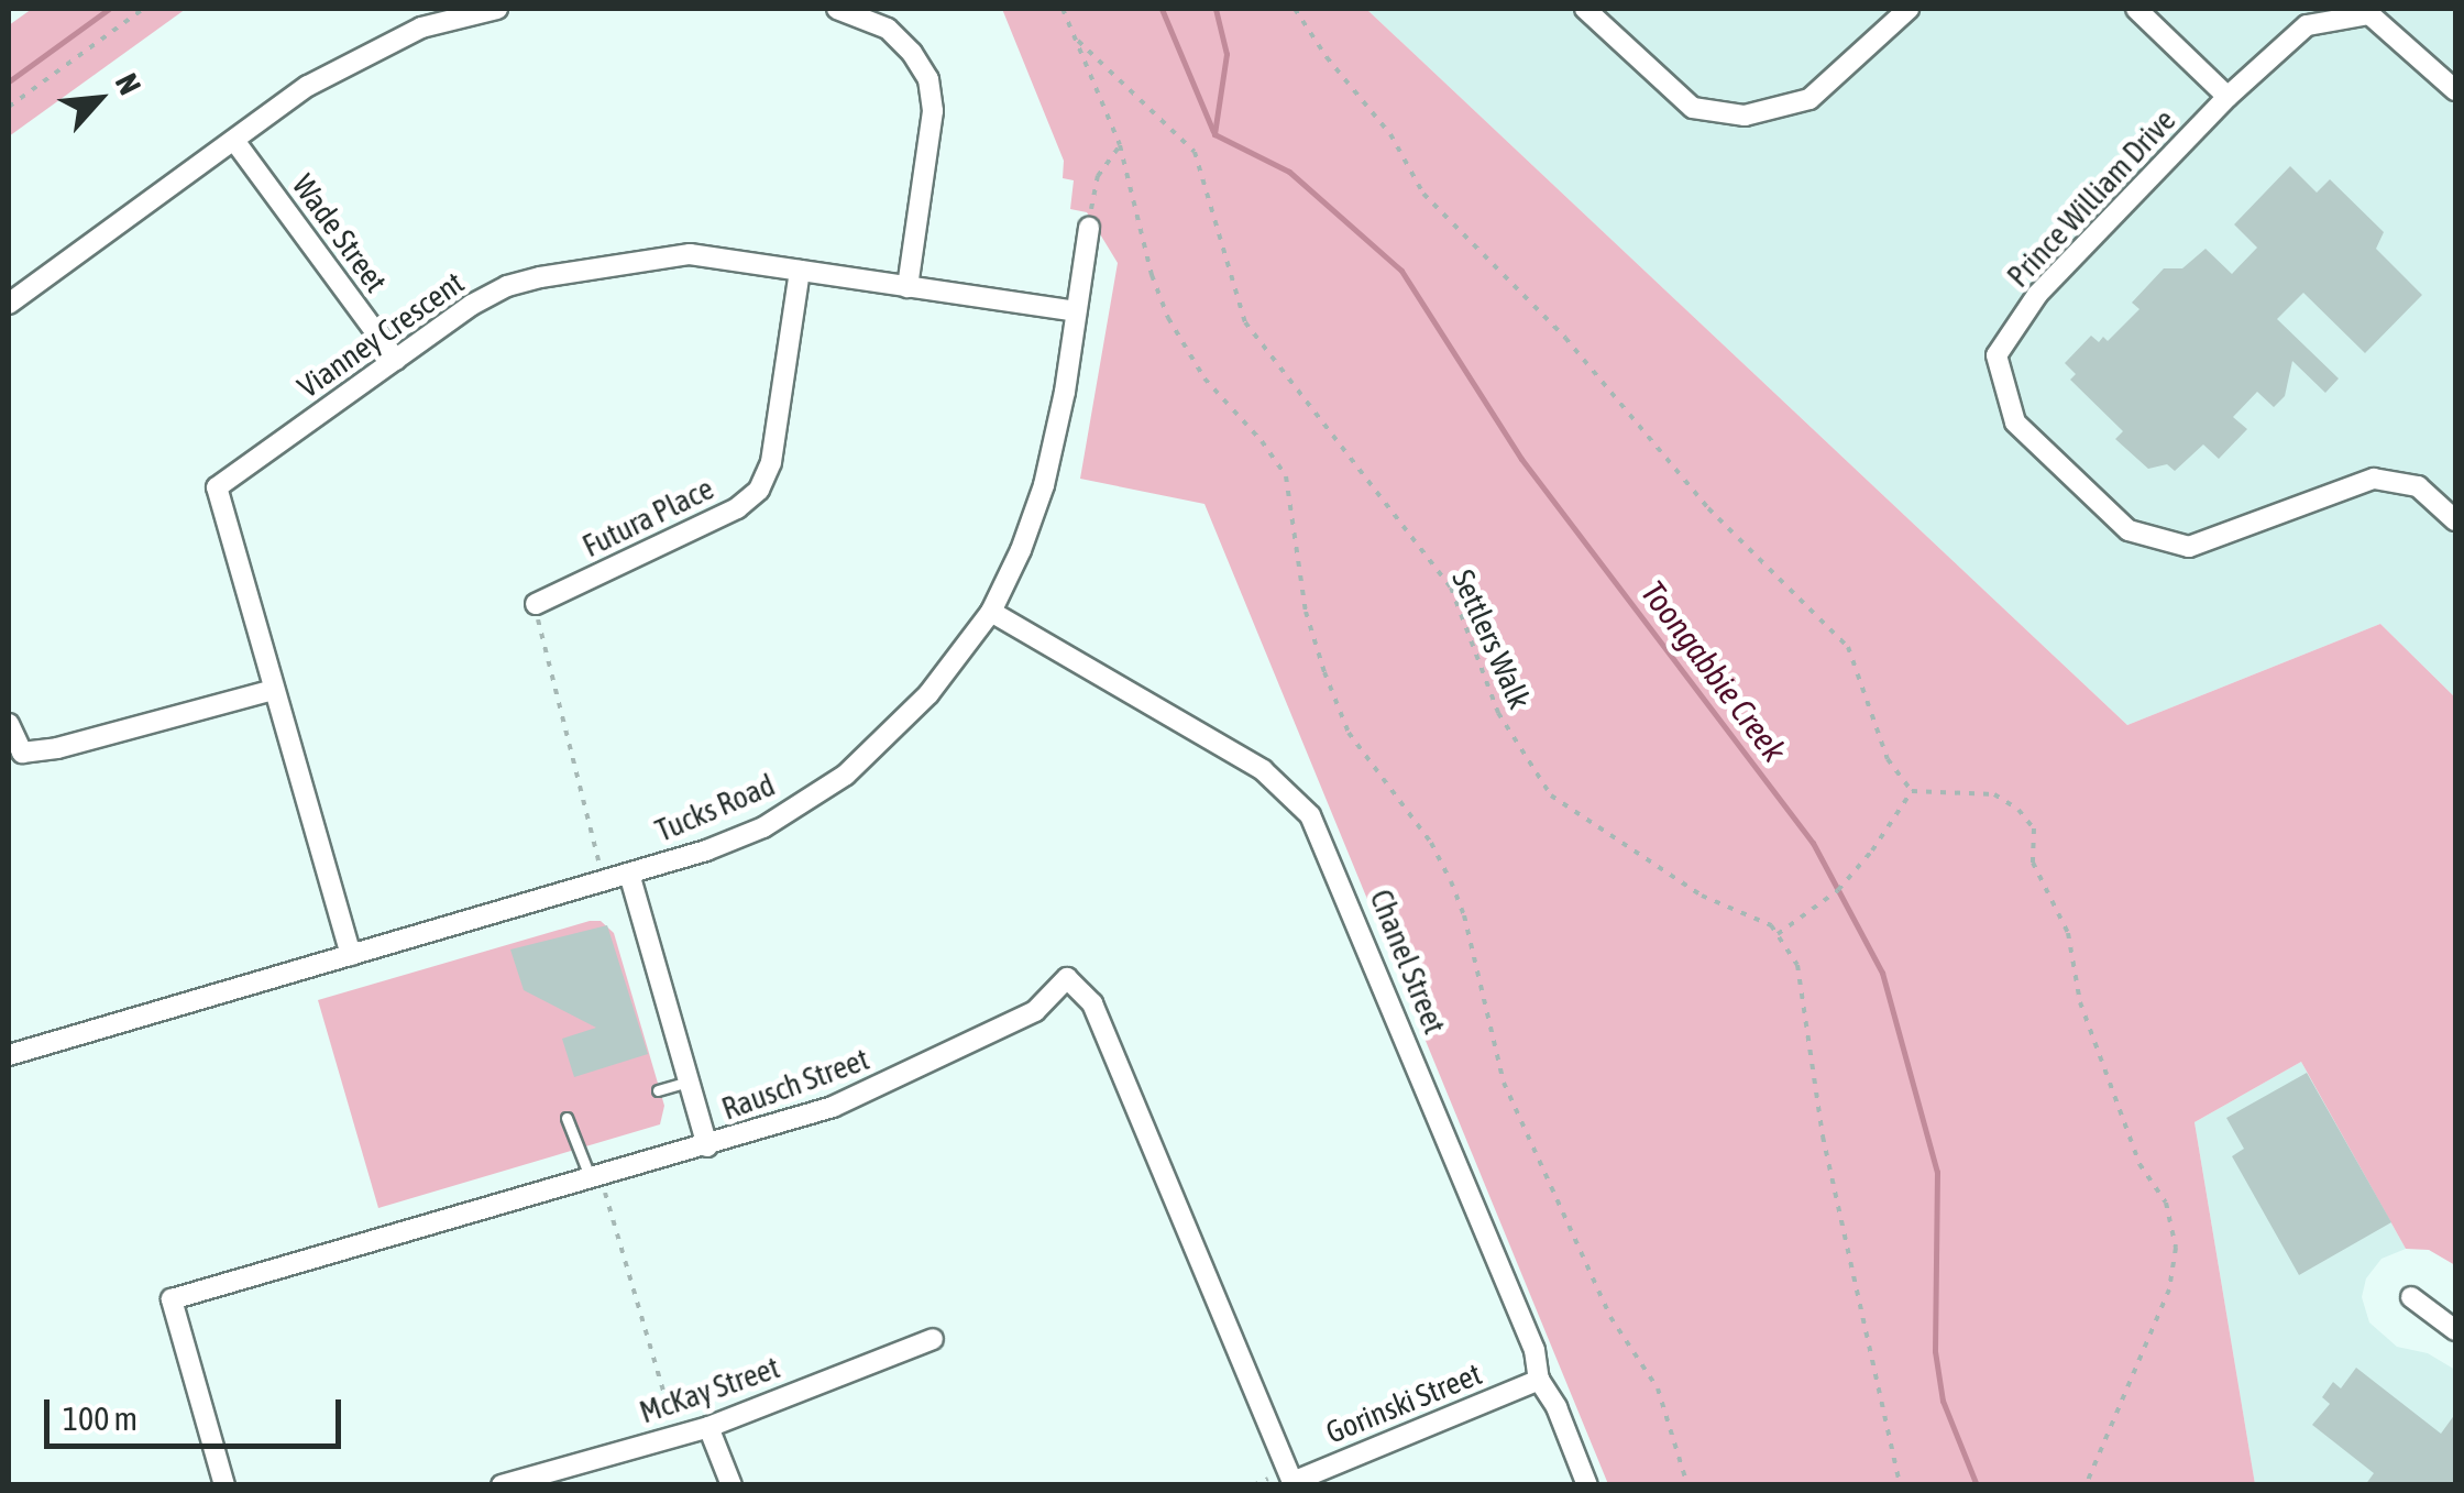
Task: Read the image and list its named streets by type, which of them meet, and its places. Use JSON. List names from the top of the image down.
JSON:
{
  "streets": {
    "street": [
      "Prince William Drive",
      "Wade Street",
      "Vianney Crescent",
      "Futura Place",
      "Tucks Road",
      "Chanel Street",
      "Rausch Street",
      "McKay Street",
      "Gorinski Street"
    ],
    "path": ["Settlers Walk"]
  },
  "crossings": [
    ["Wade Street", "Vianney Crescent"],
    ["Vianney Crescent", "Futura Place"],
    ["Vianney Crescent", "Tucks Road"],
    ["Tucks Road", "Chanel Street"],
    ["Chanel Street", "Gorinski Street"],
    ["Rausch Street", "Gorinski Street"]
  ],
  "water": ["Toongabbie Creek"],
  "scale_bar": "100 m",
  "north": "top right"
}
